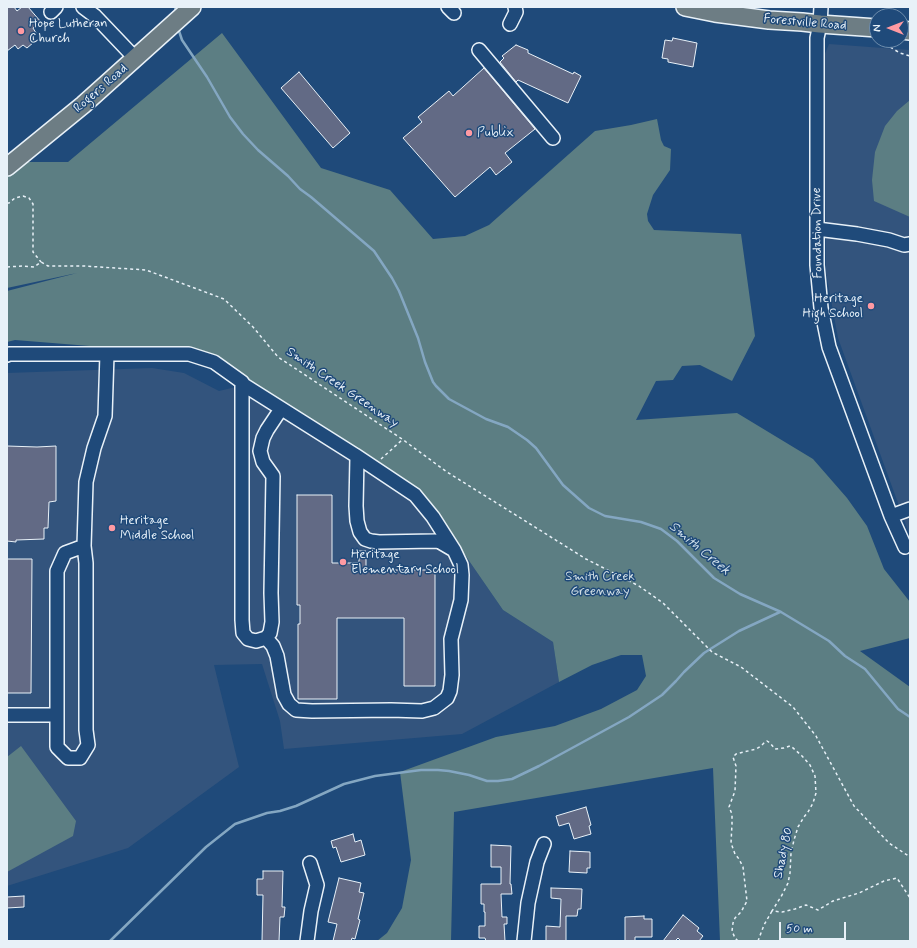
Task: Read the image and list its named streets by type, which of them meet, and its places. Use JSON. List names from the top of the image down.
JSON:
{
  "streets": {
    "main road": ["Forestville Road", "Rogers Road"],
    "street": ["Foundation Drive"],
    "path": ["Smith Creek Greenway", "Shady 80"]
  },
  "crossings": [
    ["Forestville Road", "Foundation Drive"]
  ],
  "water": ["Smith Creek"],
  "parks": ["Smith Creek Greenway"],
  "places": [
    "Hope Lutheran Church",
    "Publix",
    "Heritage High School",
    "Heritage Middle School",
    "Heritage Elementary School"
  ],
  "scale_bar": "50 m",
  "north": "left"
}
